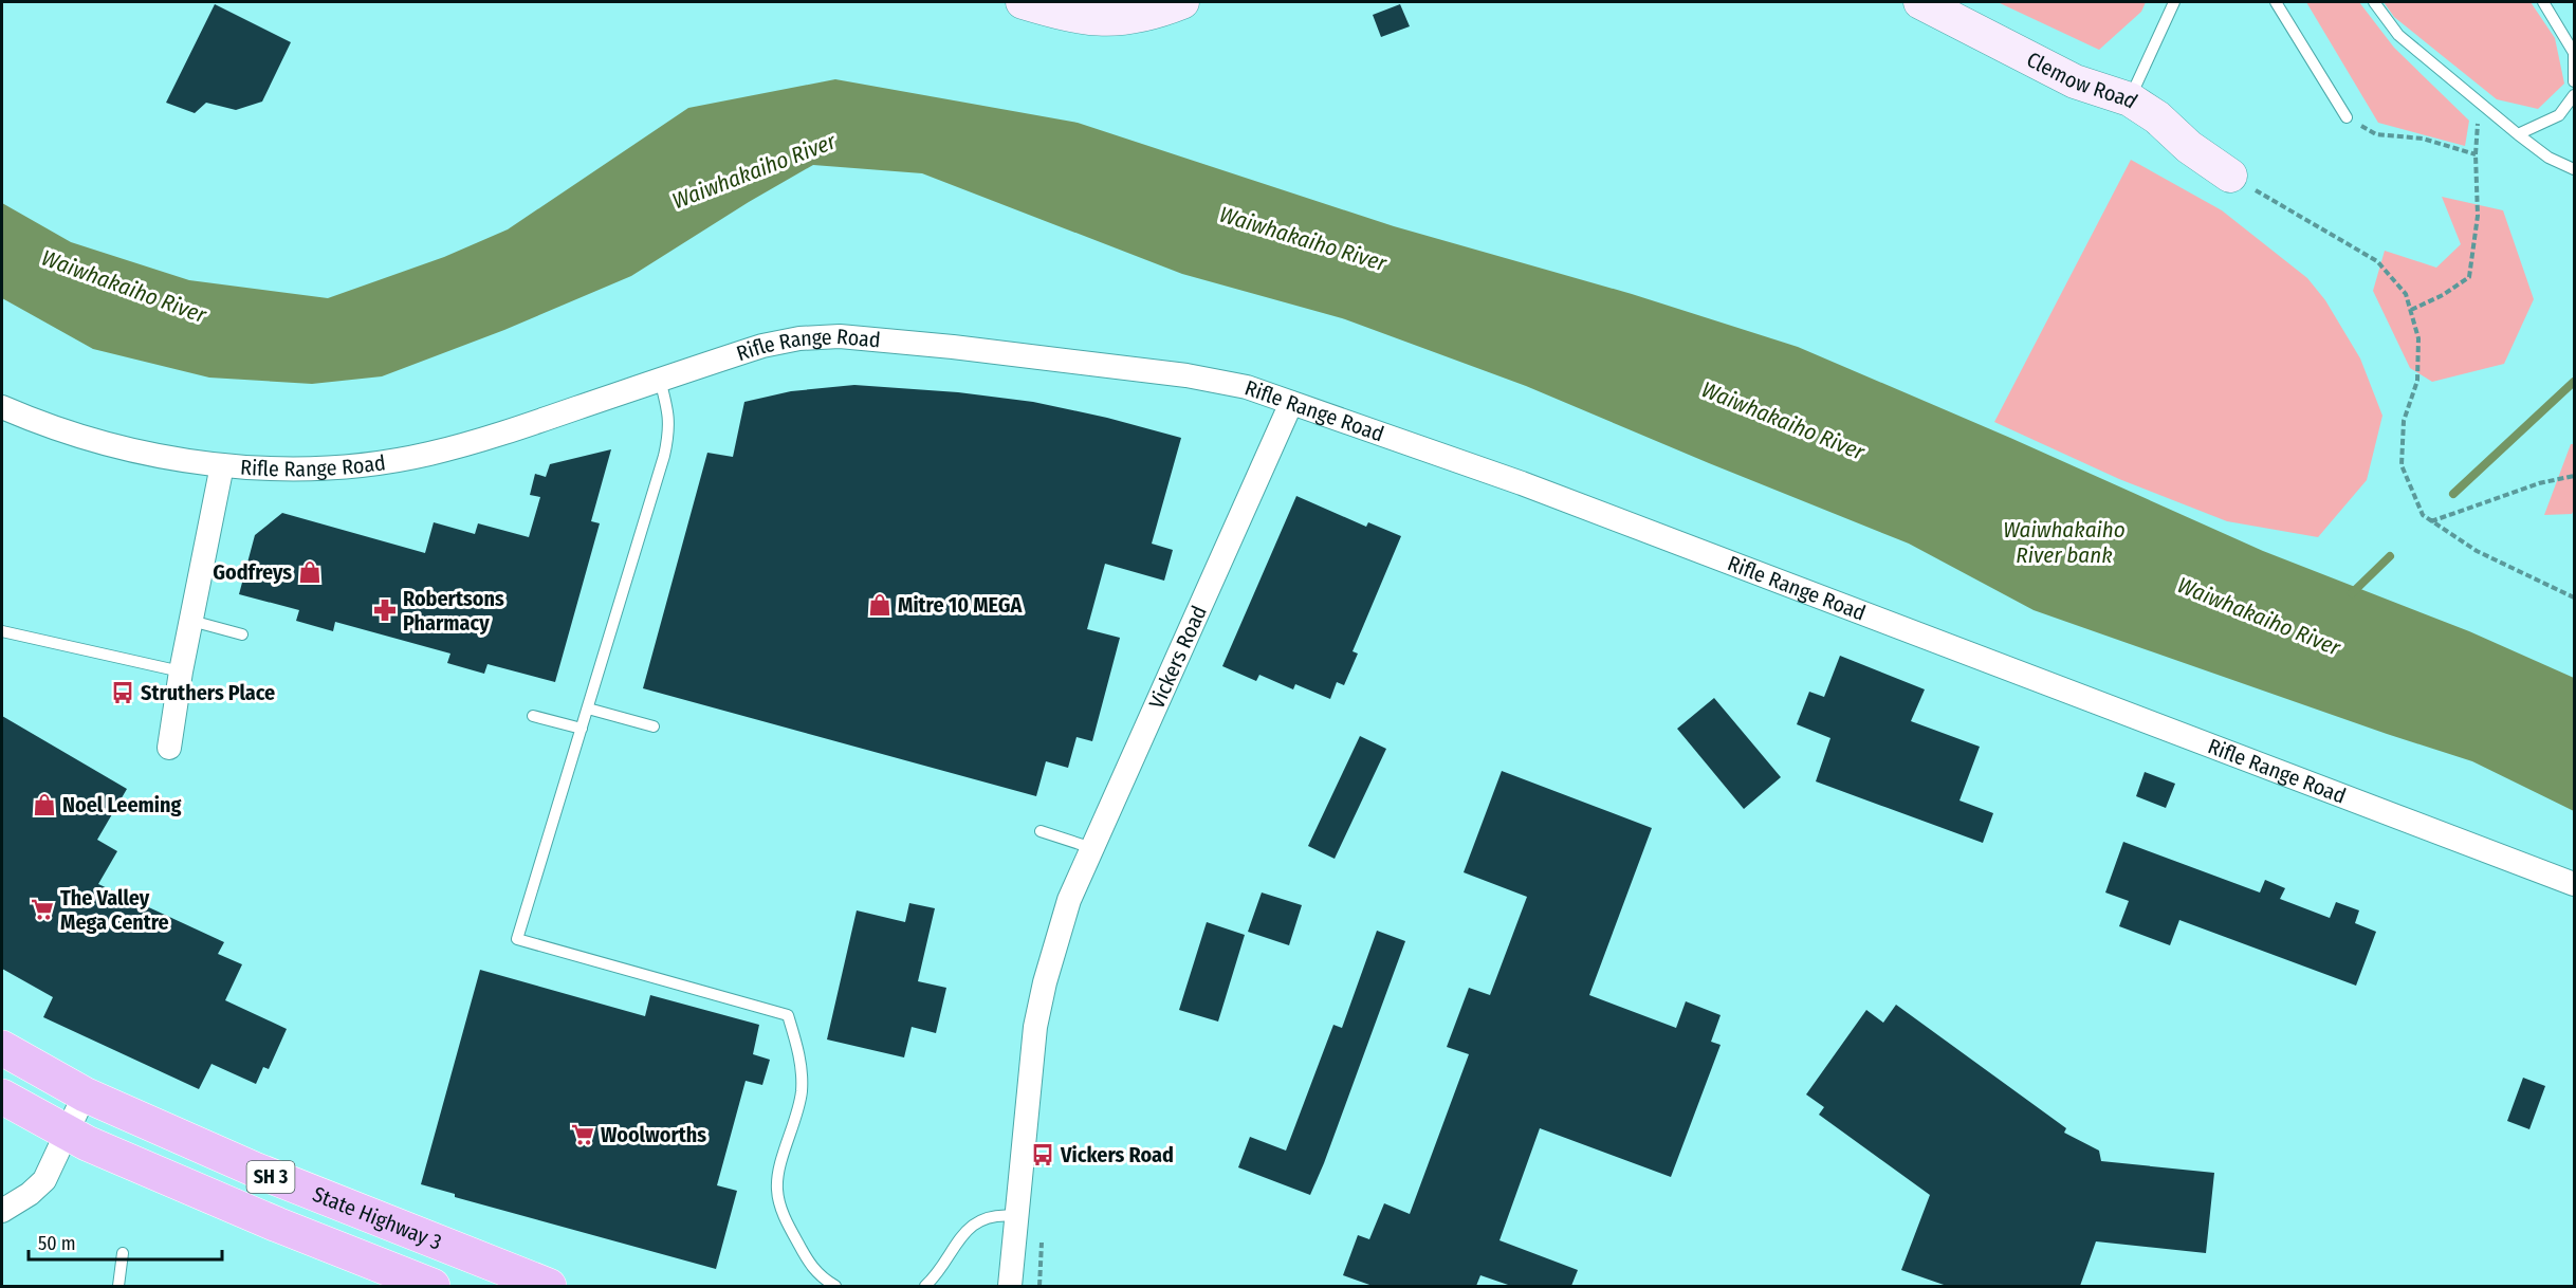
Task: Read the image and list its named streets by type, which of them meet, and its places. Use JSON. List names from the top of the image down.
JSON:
{
  "streets": {
    "highway": ["SH 3", "State Highway 3"],
    "street": ["Clemow Road", "Rifle Range Road", "Vickers Road"]
  },
  "crossings": [
    ["Rifle Range Road", "Vickers Road"]
  ],
  "water": ["Waiwhakaiho River", "Waiwhakaiho River bank"],
  "places": {
    "shop": ["Godfreys", "Mitre 10 MEGA", "Noel Leeming"],
    "pharmacy": ["Robertsons Pharmacy"],
    "bus stop": ["Struthers Place", "Vickers Road"],
    "supermarket": ["The Valley Mega Centre", "Woolworths"]
  },
  "scale_bar": "50 m"
}
